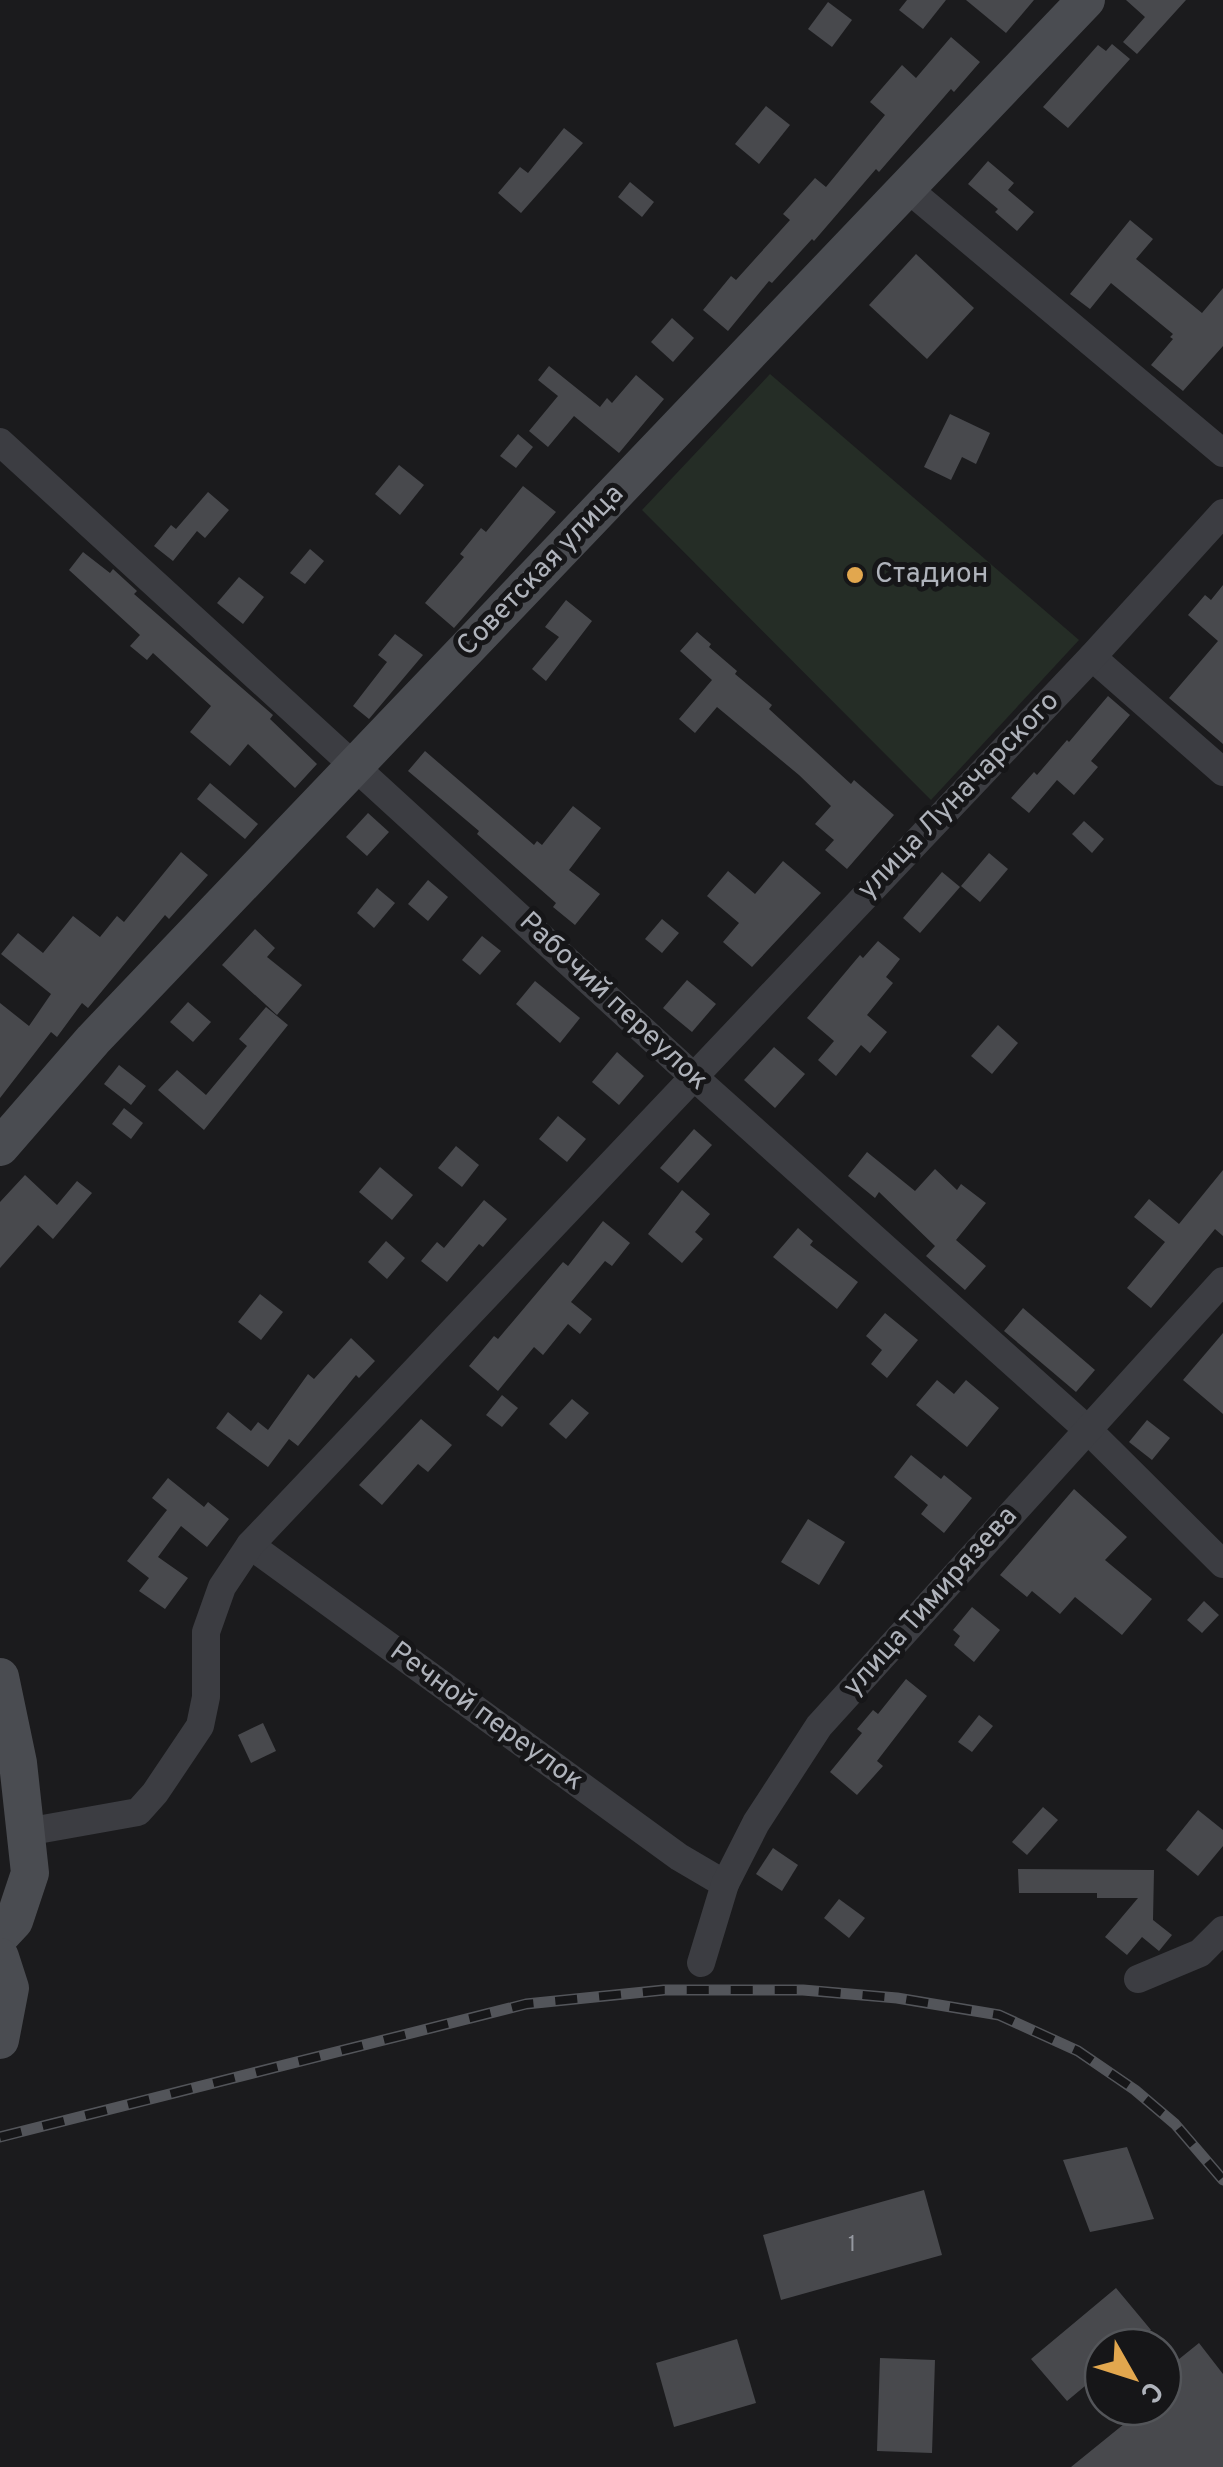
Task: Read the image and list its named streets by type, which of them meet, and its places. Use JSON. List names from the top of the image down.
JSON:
{
  "streets": {
    "main road": ["Советская улица"],
    "street": [
      "улица Луначарского",
      "Рабочий переулок",
      "улица Тимирязева",
      "Речной переулок"
    ]
  },
  "crossings": [
    ["Советская улица", "Рабочий переулок"],
    ["улица Луначарского", "Рабочий переулок"],
    ["улица Луначарского", "Речной переулок"],
    ["Рабочий переулок", "улица Тимирязева"],
    ["улица Тимирязева", "Речной переулок"]
  ],
  "places": ["Стадион"],
  "house_numbers": ["1"],
  "north": "bottom right"
}
